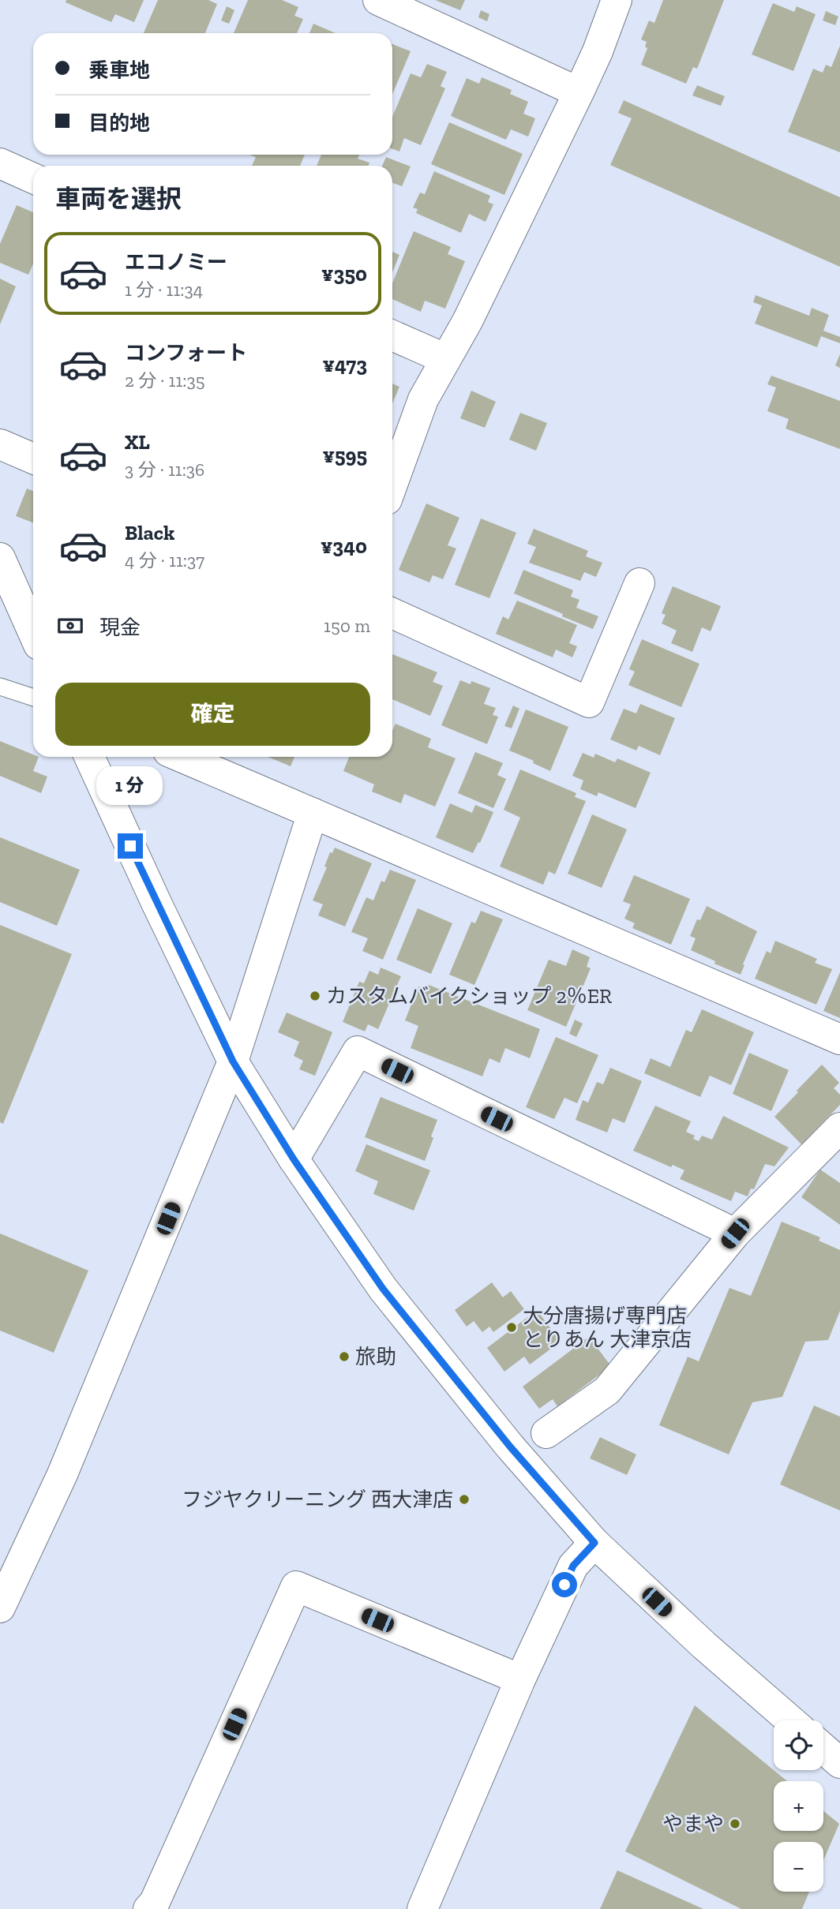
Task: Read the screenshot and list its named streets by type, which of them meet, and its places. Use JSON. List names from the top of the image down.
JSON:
{
  "places": [
    "カスタムバイクショップ 2％ER",
    "大分唐揚げ専門店 とりあん 大津京店",
    "旅助",
    "フジヤクリーニング 西大津店",
    "やまや"
  ],
  "page": {
    "banner": ["乗車地", "目的地"],
    "heading": "車両を選択",
    "list": [
      {
        "name": "エコノミー",
        "note": "1 分 · 11:34",
        "value": "¥350"
      },
      {
        "name": "コンフォート",
        "note": "2 分 · 11:35",
        "value": "¥473"
      },
      {
        "name": "XL",
        "note": "3 分 · 11:36",
        "value": "¥595"
      },
      {
        "name": "Black",
        "note": "4 分 · 11:37",
        "value": "¥340"
      }
    ],
    "pay": ["現金", "150 m"],
    "buttons": "確定",
    "bubble": "1 分",
    "map_buttons": ["+", "−"]
  }
}
